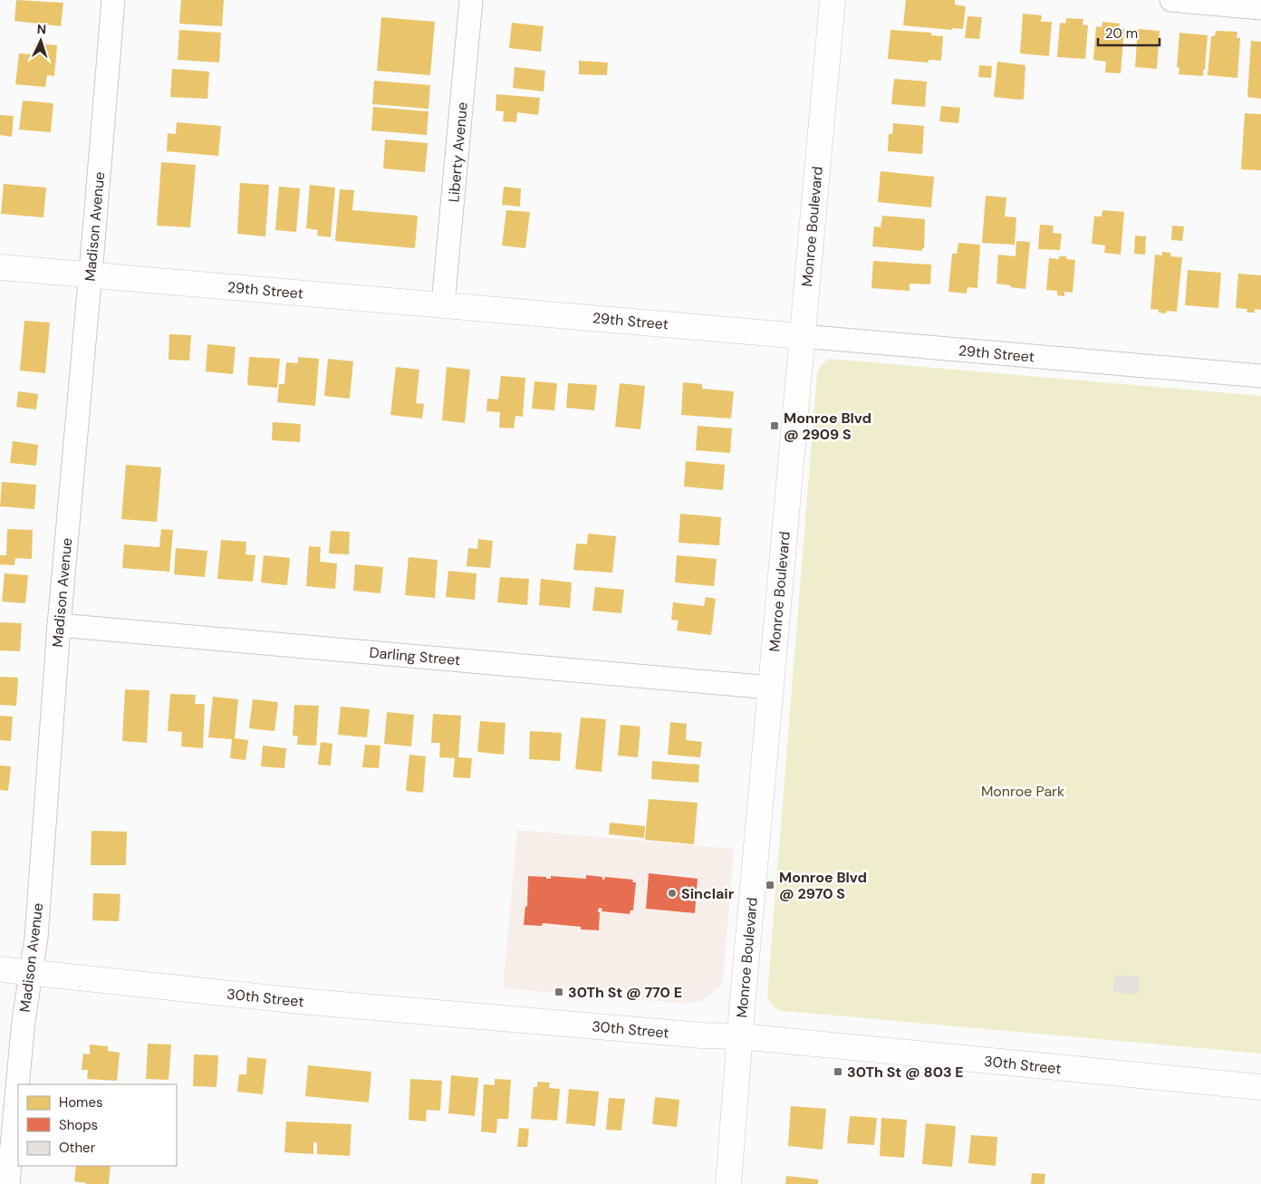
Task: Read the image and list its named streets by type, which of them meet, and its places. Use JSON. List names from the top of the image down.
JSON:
{
  "streets": {
    "street": [
      "Liberty Avenue",
      "Madison Avenue",
      "Monroe Boulevard",
      "29th Street",
      "Darling Street",
      "30th Street"
    ]
  },
  "crossings": [
    ["Liberty Avenue", "29th Street"],
    ["Madison Avenue", "29th Street"],
    ["Madison Avenue", "Darling Street"],
    ["Madison Avenue", "30th Street"],
    ["Monroe Boulevard", "29th Street"],
    ["Monroe Boulevard", "Darling Street"],
    ["Monroe Boulevard", "30th Street"]
  ],
  "parks": ["Monroe Park"],
  "places": {
    "transit": [
      "Monroe Blvd @ 2909 S",
      "Monroe Blvd @ 2970 S",
      "30Th St @ 770 E",
      "30Th St @ 803 E"
    ],
    "other": ["Sinclair"]
  },
  "legend": ["Homes", "Shops", "Other"],
  "scale_bar": "20 m",
  "north": "top"
}
